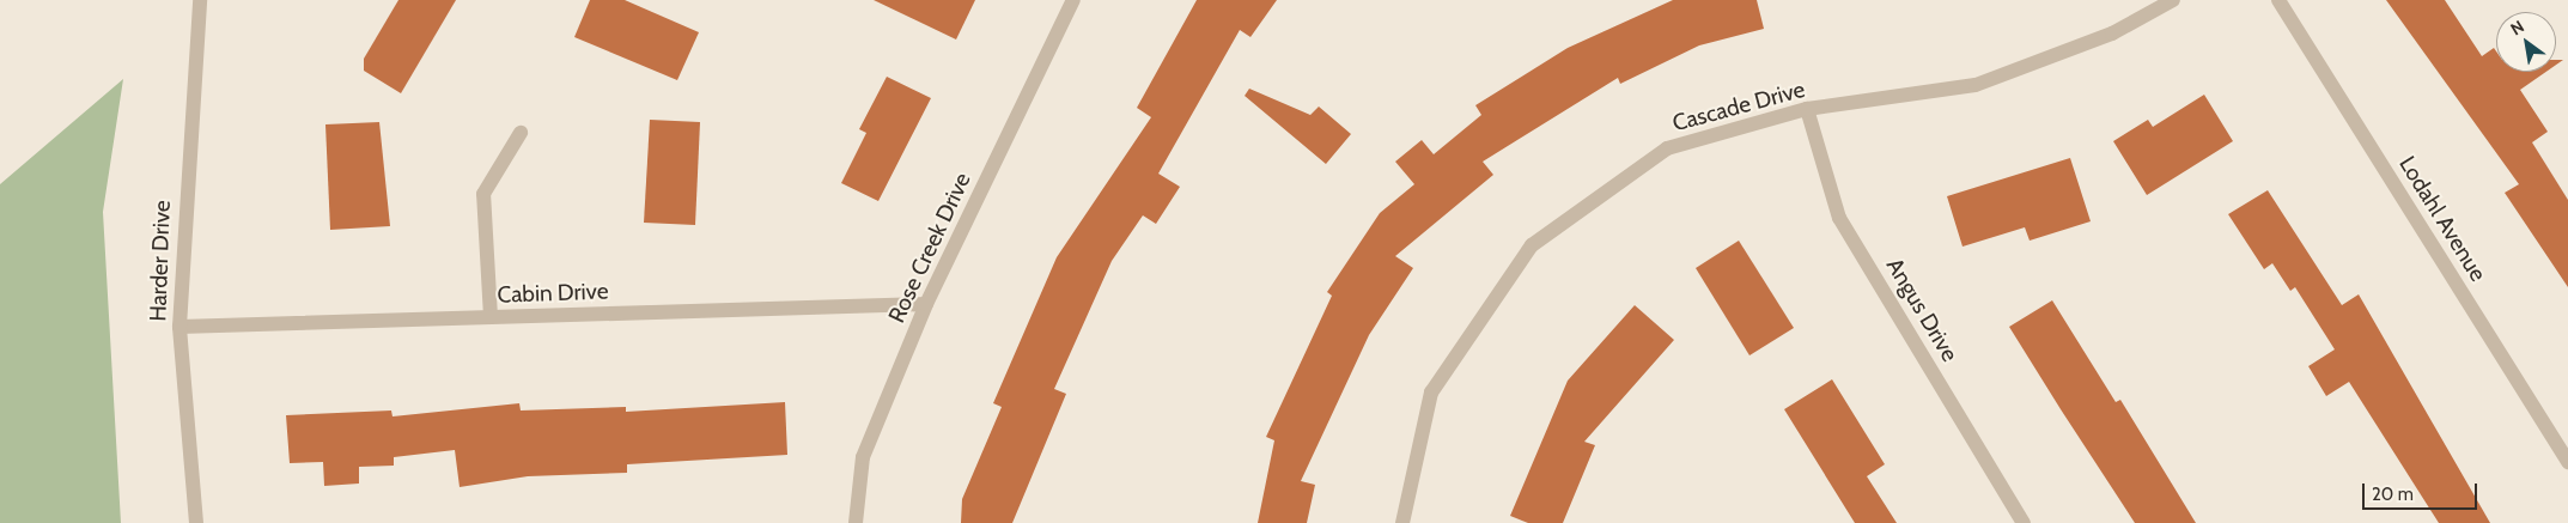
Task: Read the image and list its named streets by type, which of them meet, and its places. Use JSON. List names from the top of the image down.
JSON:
{
  "streets": {
    "street": [
      "Cascade Drive",
      "Lodahl Avenue",
      "Rose Creek Drive",
      "Harder Drive",
      "Cabin Drive",
      "Angus Drive"
    ]
  },
  "crossings": [
    ["Cascade Drive", "Angus Drive"],
    ["Rose Creek Drive", "Cabin Drive"],
    ["Harder Drive", "Cabin Drive"]
  ],
  "scale_bar": "20 m",
  "north": "top left"
}
